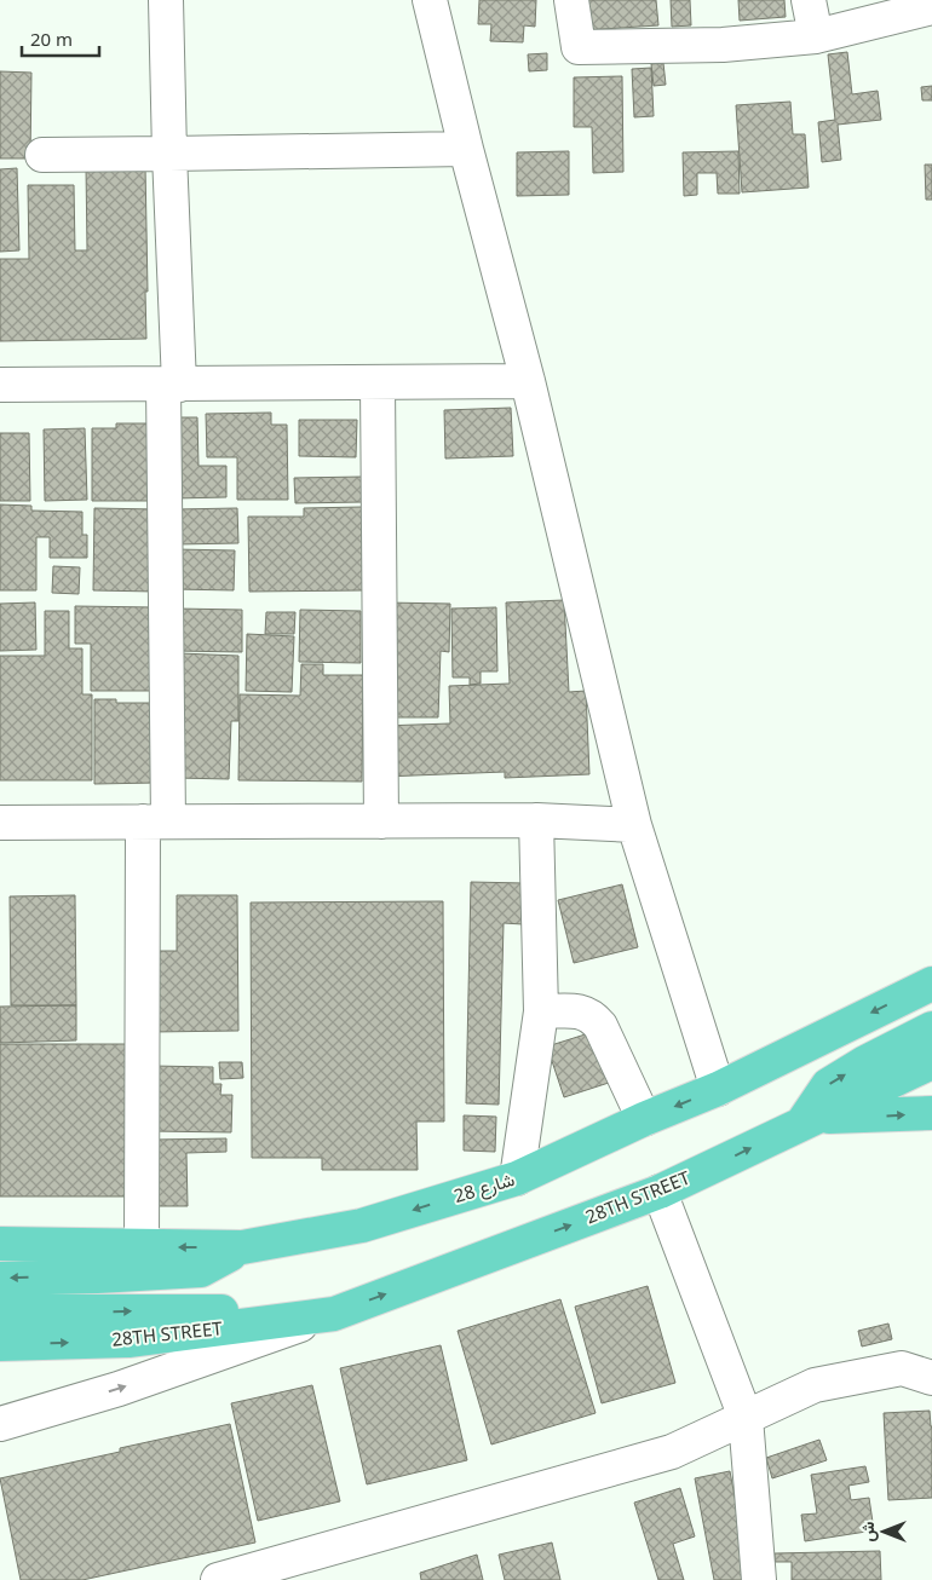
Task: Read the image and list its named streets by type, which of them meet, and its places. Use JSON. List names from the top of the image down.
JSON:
{
  "streets": {
    "main road": ["شارع 28", "28TH STREET"]
  },
  "one_way": ["28TH STREET"],
  "scale_bar": "20 m",
  "north": "left"
}
